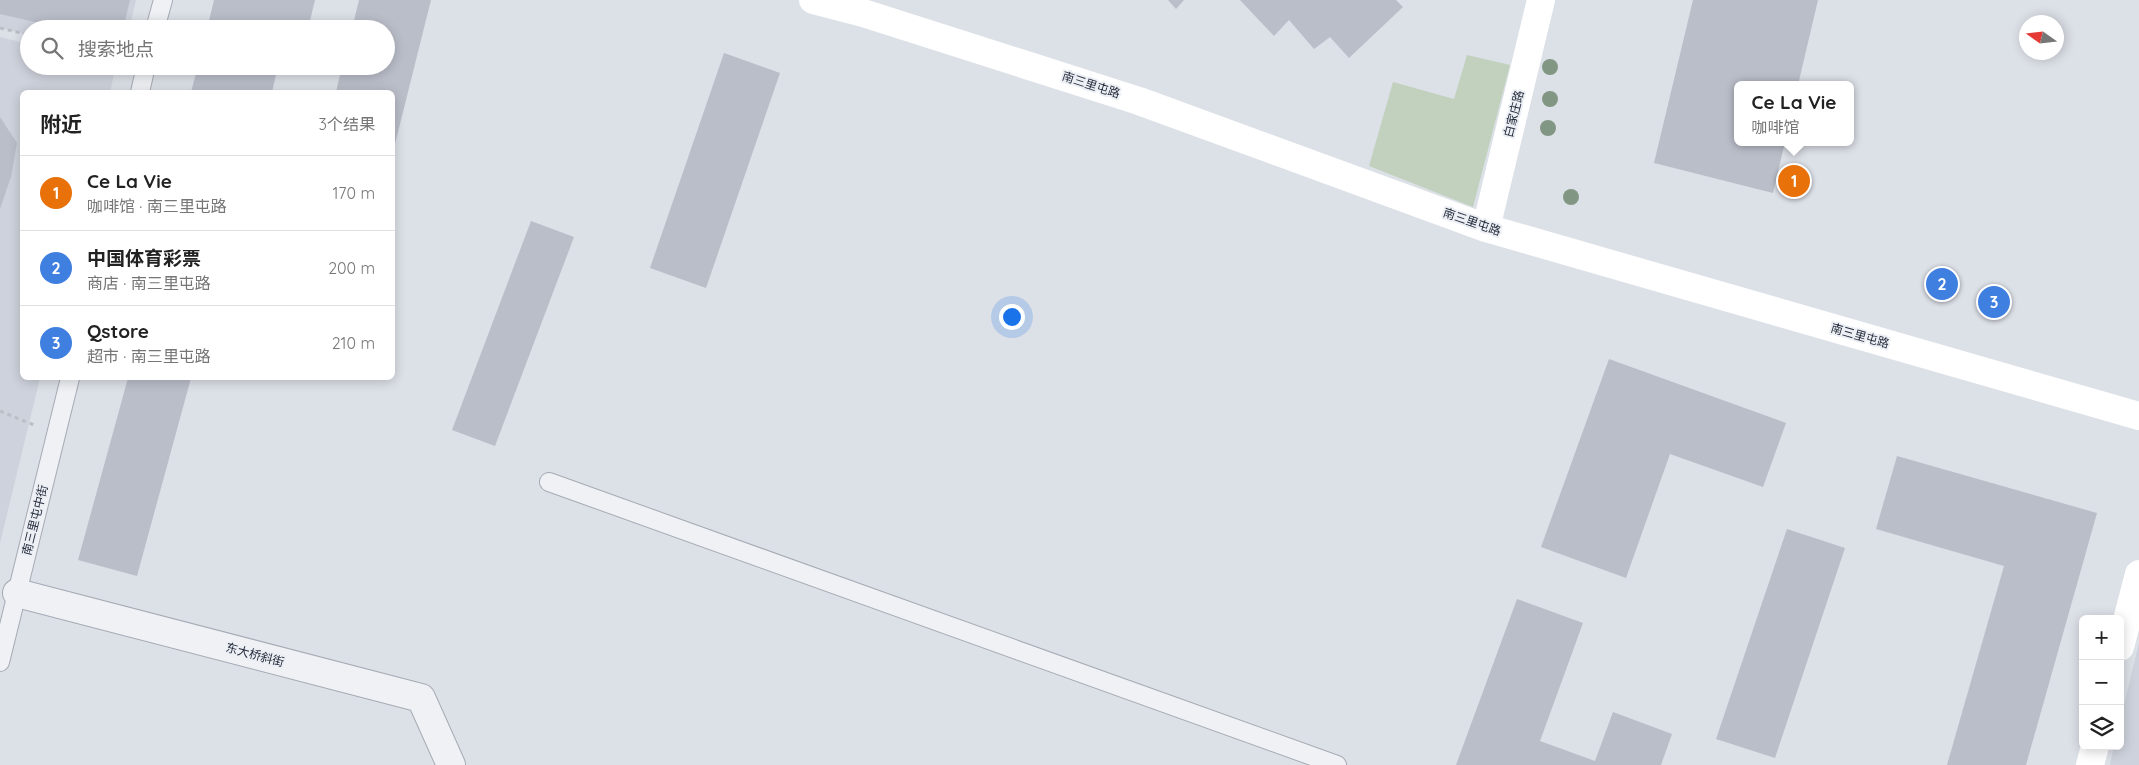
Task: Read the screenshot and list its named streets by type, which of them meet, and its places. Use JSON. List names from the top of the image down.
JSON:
{
  "streets": {
    "street": ["南三里屯路", "白家庄路", "东大桥斜街"],
    "lane": ["南三里屯中街"]
  },
  "crossings": [
    ["南三里屯路", "白家庄路"],
    ["南三里屯中街", "东大桥斜街"]
  ],
  "north": "left",
  "page": {
    "search": "搜索地点",
    "popup": ["Ce La Vie", "咖啡馆"],
    "heading": ["附近", "3个结果"],
    "list": [
      {
        "mark": "1",
        "name": "Ce La Vie",
        "note": "咖啡馆 · 南三里屯路",
        "value": "170 m"
      },
      {
        "mark": "2",
        "name": "中国体育彩票",
        "note": "商店 · 南三里屯路",
        "value": "200 m"
      },
      {
        "mark": "3",
        "name": "Qstore",
        "note": "超市 · 南三里屯路",
        "value": "210 m"
      }
    ],
    "pins": ["1", "2", "3"],
    "map_buttons": ["+", "−"]
  }
}
